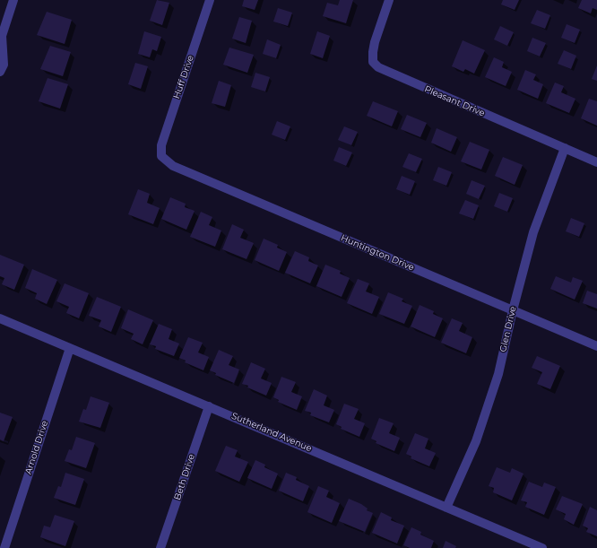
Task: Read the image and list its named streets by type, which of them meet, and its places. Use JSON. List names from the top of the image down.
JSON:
{
  "streets": {
    "street": [
      "Huff Drive",
      "Pleasant Drive",
      "Huntington Drive",
      "Glen Drive",
      "Sutherland Avenue",
      "Arnold Drive",
      "Beth Drive"
    ]
  },
  "crossings": [
    ["Huff Drive", "Huntington Drive"],
    ["Pleasant Drive", "Glen Drive"],
    ["Huntington Drive", "Glen Drive"],
    ["Glen Drive", "Sutherland Avenue"],
    ["Sutherland Avenue", "Arnold Drive"],
    ["Sutherland Avenue", "Beth Drive"]
  ]
}
